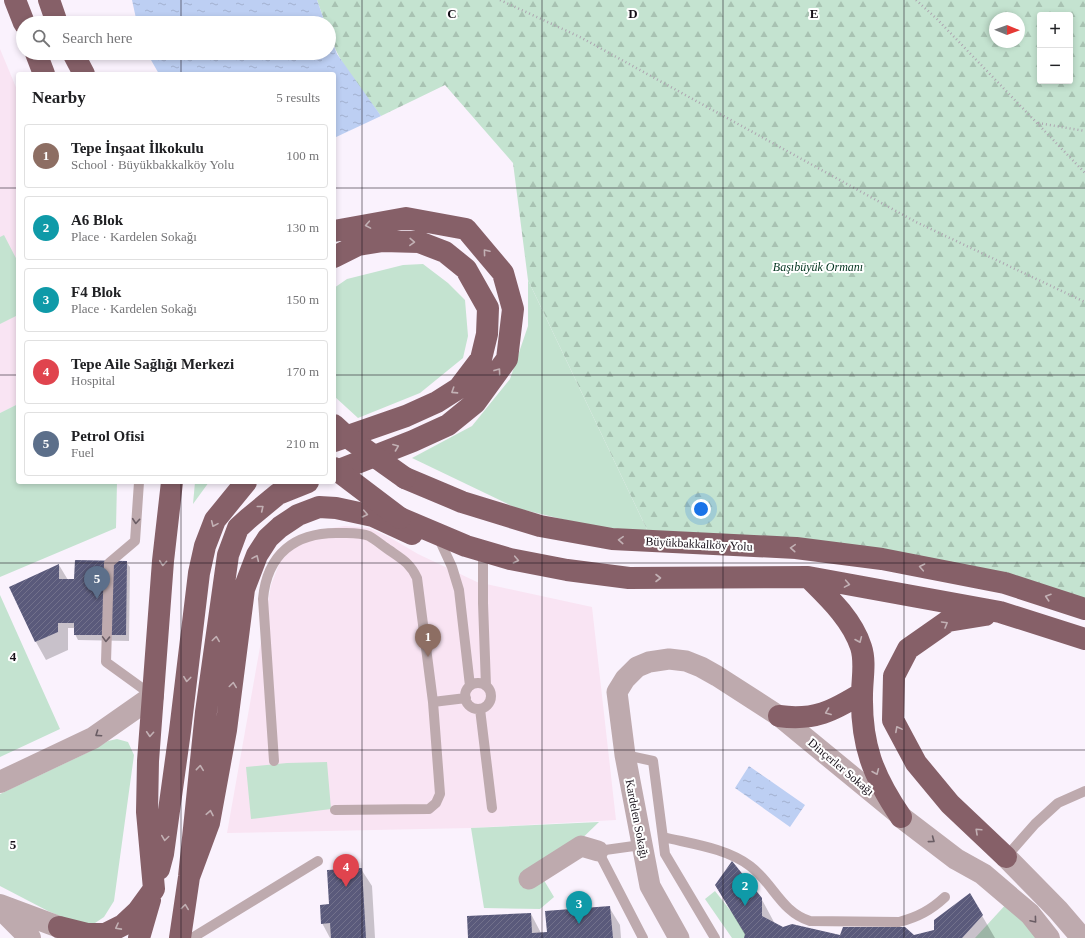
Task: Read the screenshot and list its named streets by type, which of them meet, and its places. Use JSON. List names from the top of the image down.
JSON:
{
  "streets": {
    "highway": ["Büyükbakkalköy Yolu"],
    "street": ["Dinçerler Sokağı", "Kardelen Sokağı"]
  },
  "crossings": [
    ["Dinçerler Sokağı", "Kardelen Sokağı"]
  ],
  "parks": ["Başıbüyük Ormanı"],
  "north": "right",
  "page": {
    "map_buttons": ["+", "−"],
    "search": "Search here",
    "heading": ["Nearby", "5 results"],
    "list": [
      {
        "mark": "1",
        "name": "Tepe İnşaat İlkokulu",
        "note": "School · Büyükbakkalköy Yolu",
        "value": "100 m"
      },
      {
        "mark": "2",
        "name": "A6 Blok",
        "note": "Place · Kardelen Sokağı",
        "value": "130 m"
      },
      {
        "mark": "3",
        "name": "F4 Blok",
        "note": "Place · Kardelen Sokağı",
        "value": "150 m"
      },
      {
        "mark": "4",
        "name": "Tepe Aile Sağlığı Merkezi",
        "note": "Hospital",
        "value": "170 m"
      },
      {
        "mark": "5",
        "name": "Petrol Ofisi",
        "note": "Fuel",
        "value": "210 m"
      }
    ],
    "pins": [
      "5",
      "1",
      "4",
      "2",
      "3"
    ]
  },
  "grid": {
    "columns": ["C", "D", "E"],
    "rows": ["4", "5"]
  }
}
